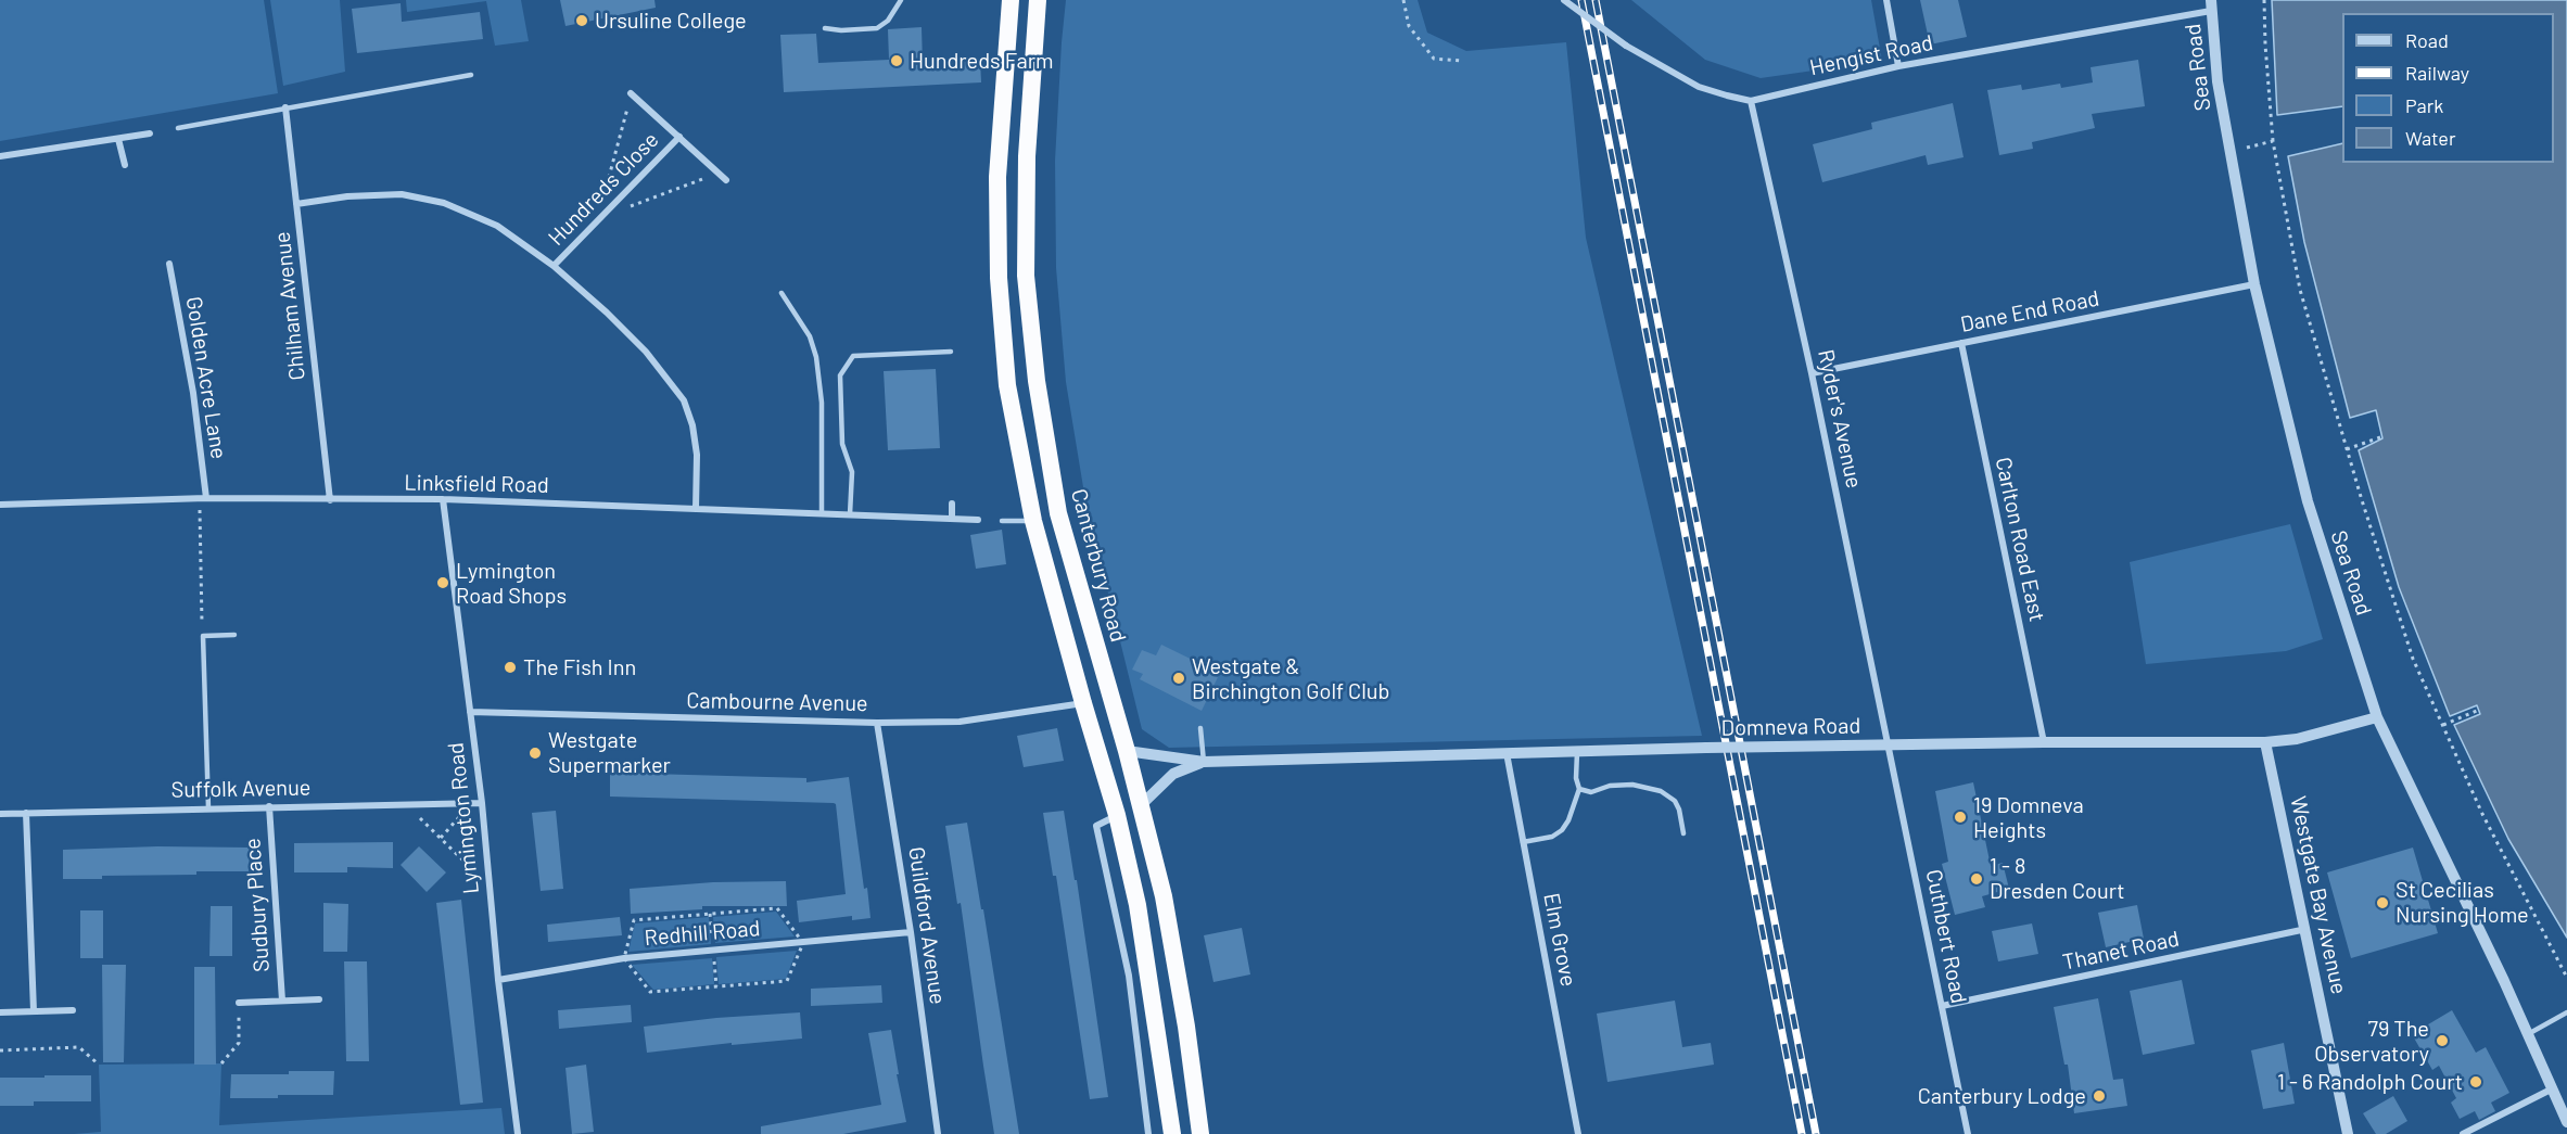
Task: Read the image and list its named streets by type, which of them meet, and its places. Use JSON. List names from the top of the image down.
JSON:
{
  "streets": {
    "highway": ["Canterbury Road"],
    "street": [
      "Hengist Road",
      "Sea Road",
      "Hundreds Close",
      "Chilham Avenue",
      "Dane End Road",
      "Golden Acre Lane",
      "Ryder's Avenue",
      "Linksfield Road",
      "Carlton Road East",
      "Cambourne Avenue",
      "Domneva Road",
      "Suffolk Avenue",
      "Lymington Road",
      "Westgate Bay Avenue",
      "Sudbury Place",
      "Guildford Avenue",
      "Redhill Road",
      "Cuthbert Road",
      "Elm Grove",
      "Thanet Road"
    ]
  },
  "crossings": [
    ["Hengist Road", "Sea Road"],
    ["Hengist Road", "Ryder's Avenue"],
    ["Sea Road", "Dane End Road"],
    ["Sea Road", "Domneva Road"],
    ["Chilham Avenue", "Linksfield Road"],
    ["Dane End Road", "Ryder's Avenue"],
    ["Dane End Road", "Carlton Road East"],
    ["Golden Acre Lane", "Linksfield Road"],
    ["Ryder's Avenue", "Domneva Road"],
    ["Ryder's Avenue", "Cuthbert Road"],
    ["Linksfield Road", "Lymington Road"],
    ["Carlton Road East", "Domneva Road"],
    ["Canterbury Road", "Domneva Road"],
    ["Cambourne Avenue", "Lymington Road"],
    ["Cambourne Avenue", "Guildford Avenue"],
    ["Domneva Road", "Westgate Bay Avenue"],
    ["Domneva Road", "Cuthbert Road"],
    ["Domneva Road", "Elm Grove"],
    ["Suffolk Avenue", "Lymington Road"],
    ["Suffolk Avenue", "Sudbury Place"],
    ["Lymington Road", "Redhill Road"],
    ["Westgate Bay Avenue", "Thanet Road"],
    ["Guildford Avenue", "Redhill Road"],
    ["Cuthbert Road", "Thanet Road"]
  ],
  "places": [
    "Ursuline College",
    "Hundreds Farm",
    "Lymington Road Shops",
    "The Fish Inn",
    "Westgate & Birchington Golf Club",
    "Westgate Supermarker",
    "19 Domneva Heights",
    "1 - 8 Dresden Court",
    "St Cecilias Nursing Home",
    "79 The Observatory",
    "1 - 6 Randolph Court",
    "Canterbury Lodge"
  ],
  "legend": [
    "Road",
    "Railway",
    "Park",
    "Water"
  ]
}
